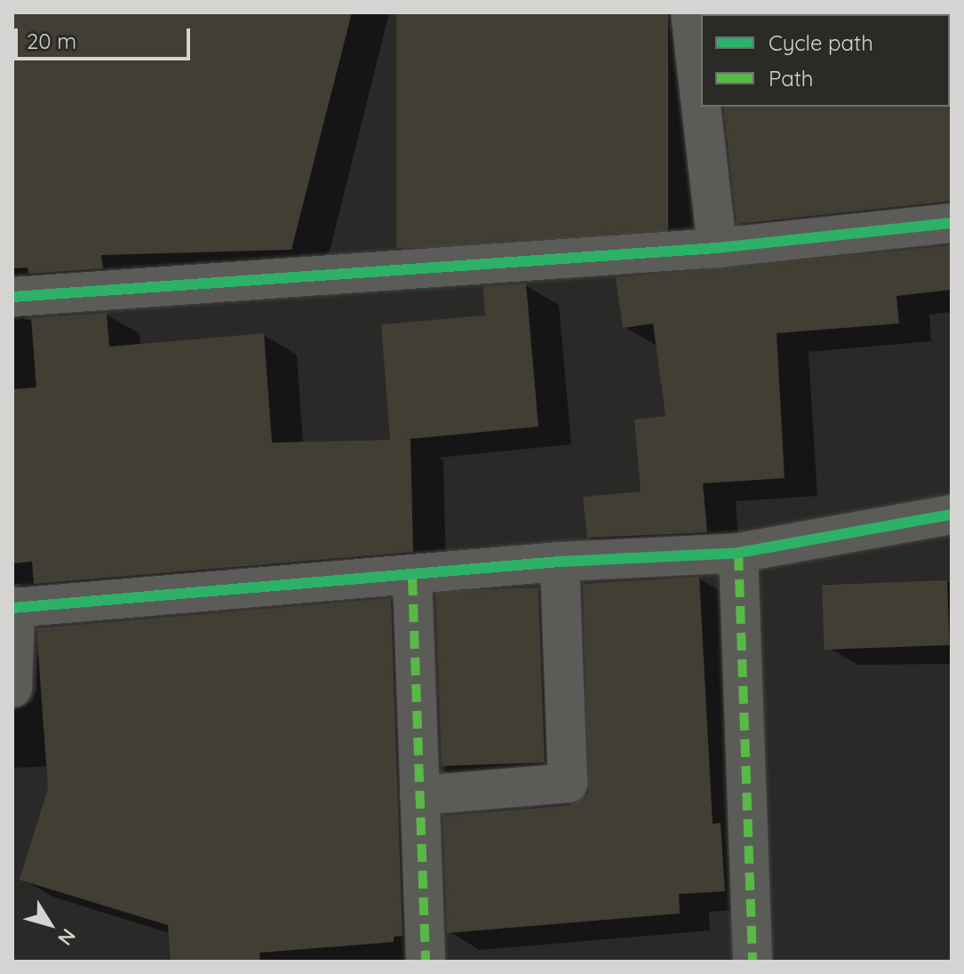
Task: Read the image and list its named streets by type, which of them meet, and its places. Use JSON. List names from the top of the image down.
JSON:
{
  "legend": ["Cycle path", "Path"],
  "scale_bar": "20 m",
  "north": "bottom right"
}
